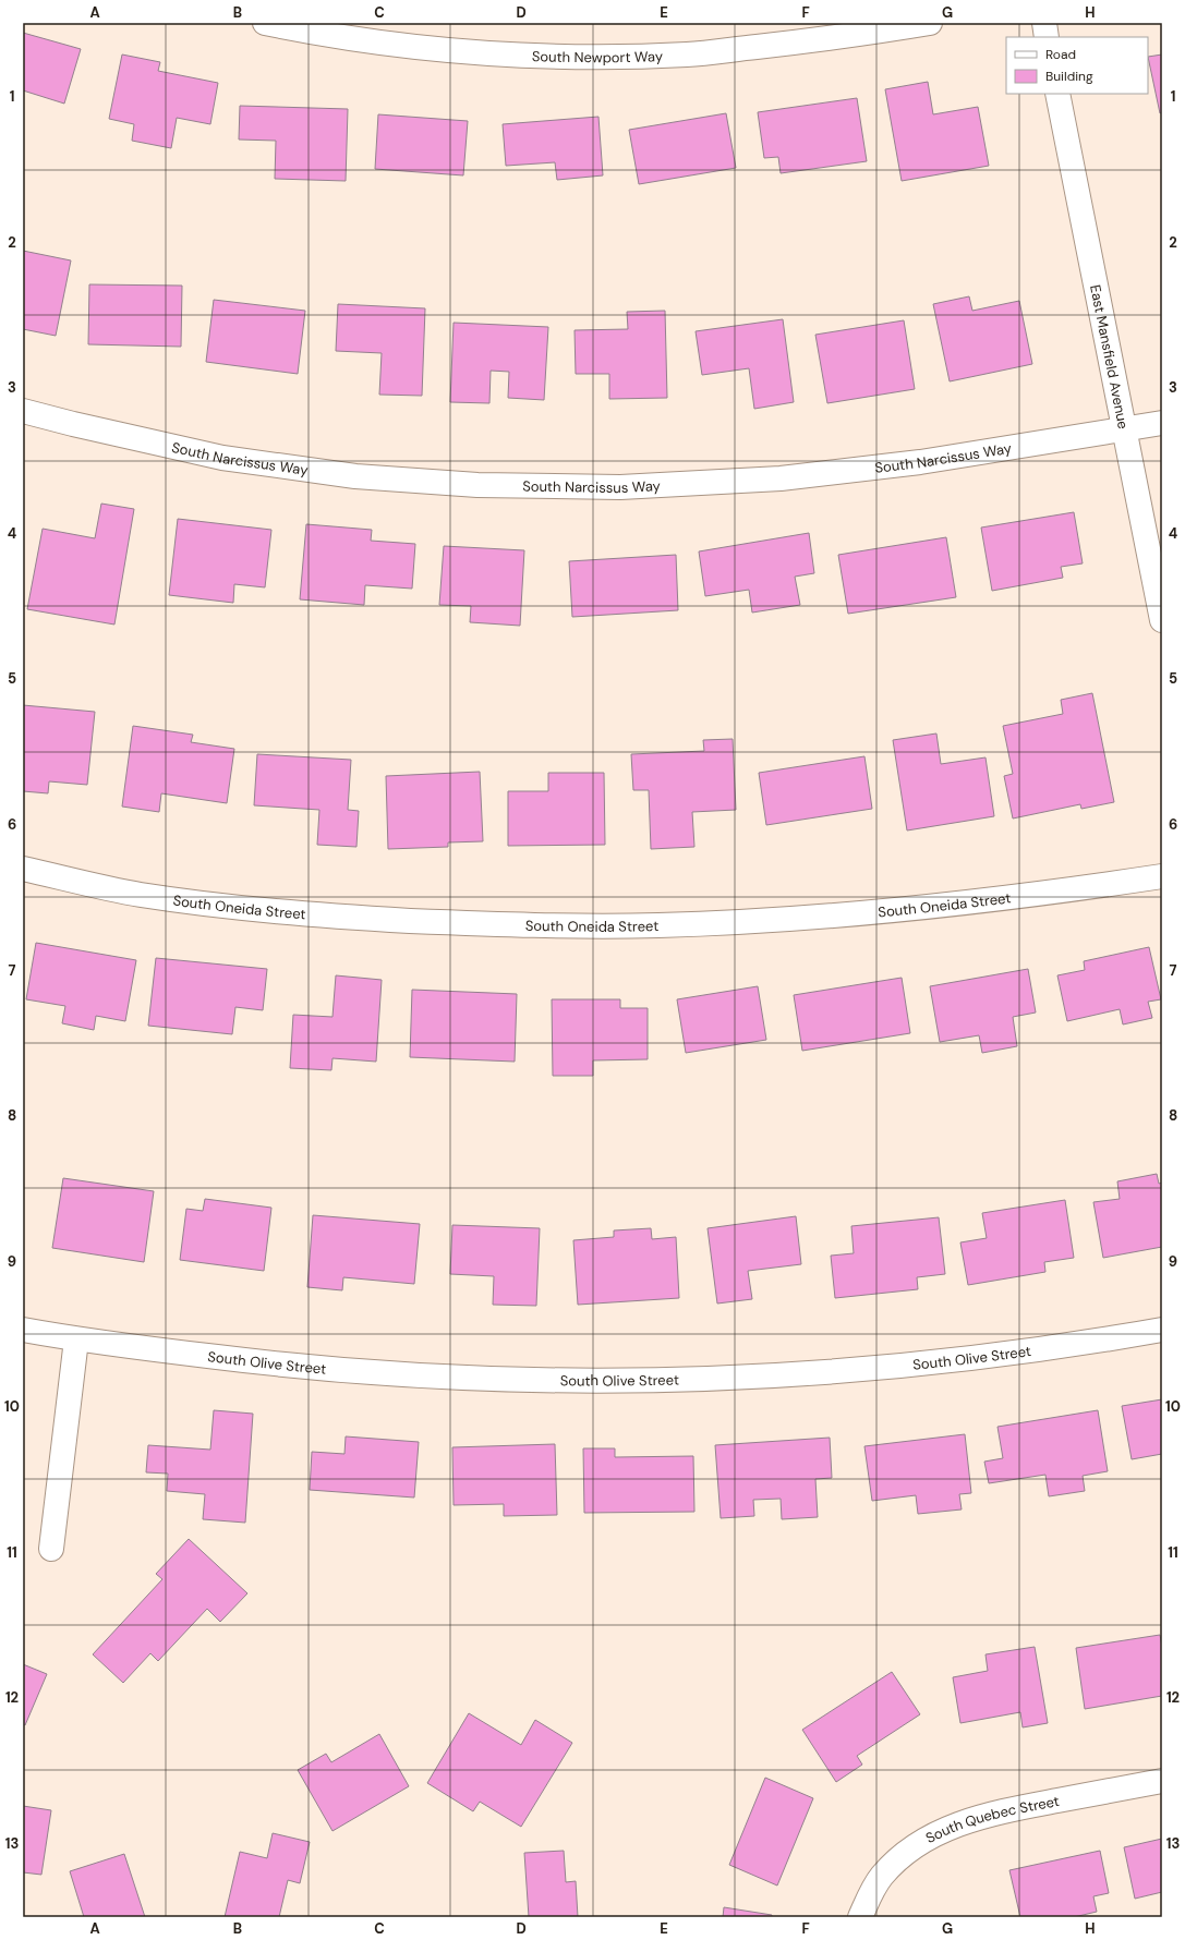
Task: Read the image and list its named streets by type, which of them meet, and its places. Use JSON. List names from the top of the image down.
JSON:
{
  "streets": {
    "street": [
      "South Newport Way",
      "East Mansfield Avenue",
      "South Narcissus Way",
      "South Oneida Street",
      "South Olive Street",
      "South Quebec Street"
    ]
  },
  "crossings": [
    ["East Mansfield Avenue", "South Narcissus Way"]
  ],
  "legend": ["Road", "Building"],
  "grid": {
    "columns": [
      "A",
      "B",
      "C",
      "D",
      "E",
      "F",
      "G",
      "H"
    ],
    "rows": [
      "1",
      "2",
      "3",
      "4",
      "5",
      "6",
      "7",
      "8",
      "9",
      "10",
      "11",
      "12",
      "13"
    ]
  }
}
